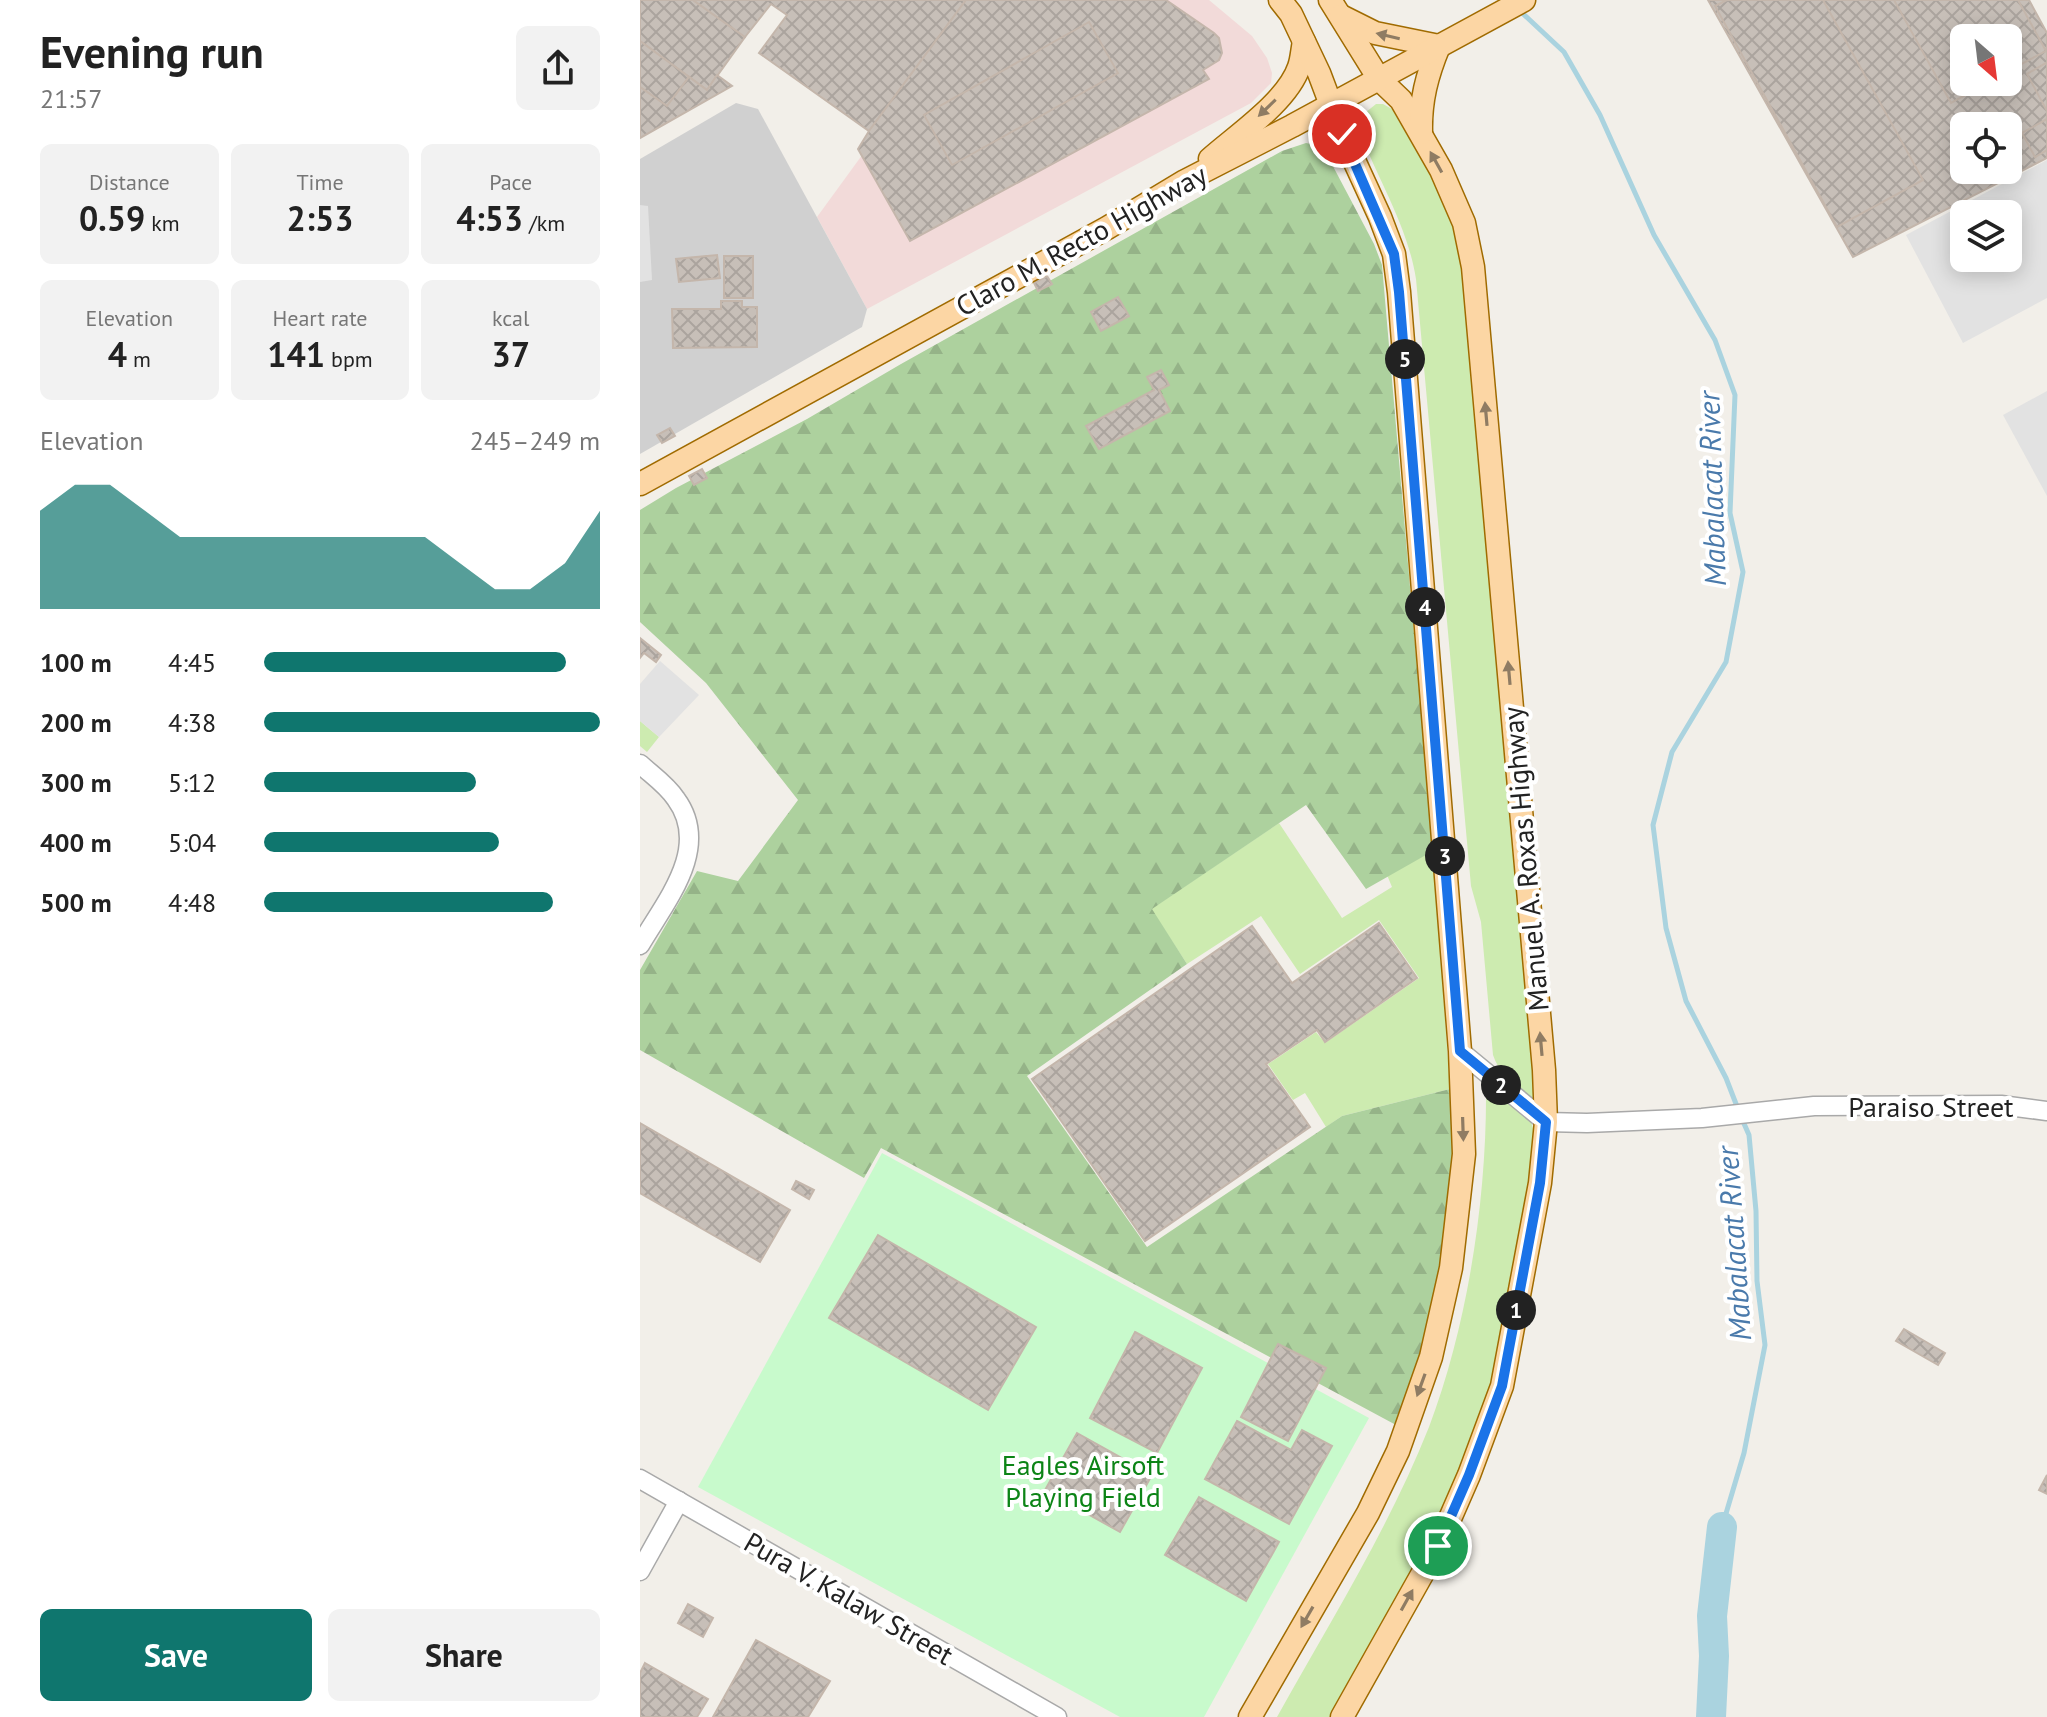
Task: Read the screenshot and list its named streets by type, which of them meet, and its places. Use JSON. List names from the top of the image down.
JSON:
{
  "streets": {
    "main road": ["Claro M. Recto Highway", "Manuel A. Roxas Highway"],
    "street": ["Paraiso Street", "Pura V. Kalaw Street"]
  },
  "crossings": [
    ["Claro M. Recto Highway", "Manuel A. Roxas Highway"],
    ["Manuel A. Roxas Highway", "Paraiso Street"]
  ],
  "water": ["Mabalacat River"],
  "parks": ["Eagles Airsoft Playing Field"],
  "north": "bottom right",
  "page": {
    "heading": ["Evening run", "21:57"],
    "stats": [
      ["Distance", "0.59 km"],
      ["Time", "2:53"],
      ["Pace", "4:53 /km"],
      ["Elevation", "4 m"],
      ["Heart rate", "141 bpm"],
      ["kcal", "37"]
    ],
    "pins": [
      "5",
      "4",
      "3",
      "2",
      "1"
    ],
    "chart": ["Elevation", "245–249 m"],
    "list": [
      {
        "name": "100 m",
        "note": "4:45"
      },
      {
        "name": "200 m",
        "note": "4:38"
      },
      {
        "name": "300 m",
        "note": "5:12"
      },
      {
        "name": "400 m",
        "note": "5:04"
      },
      {
        "name": "500 m",
        "note": "4:48"
      }
    ],
    "buttons": ["Save", "Share"]
  }
}
